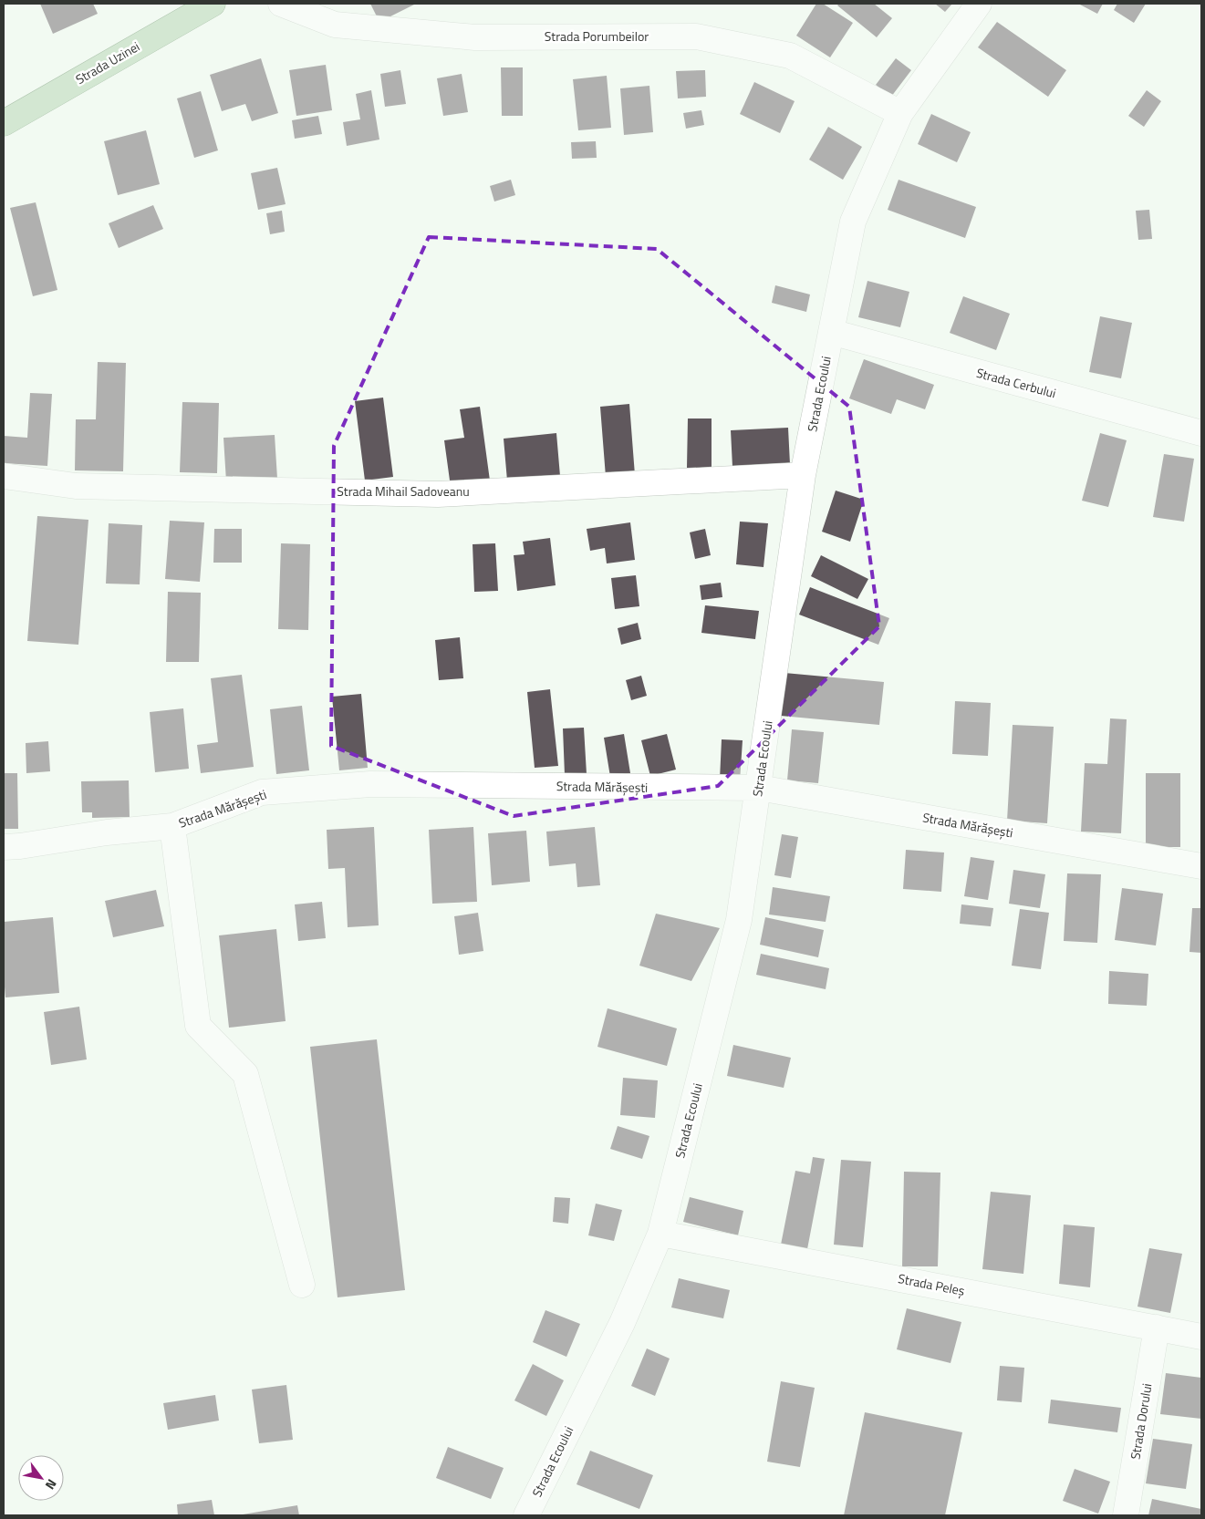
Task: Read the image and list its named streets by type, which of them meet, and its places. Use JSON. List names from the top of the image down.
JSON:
{
  "streets": {
    "main road": ["Strada Uzinei"],
    "street": [
      "Strada Porumbeilor",
      "Strada Cerbului",
      "Strada Ecoului",
      "Strada Mihail Sadoveanu",
      "Strada Mărășești",
      "Strada Peleș",
      "Strada Dorului"
    ]
  },
  "crossings": [
    ["Strada Porumbeilor", "Strada Ecoului"],
    ["Strada Cerbului", "Strada Ecoului"],
    ["Strada Ecoului", "Strada Mihail Sadoveanu"],
    ["Strada Ecoului", "Strada Mărășești"],
    ["Strada Ecoului", "Strada Peleș"],
    ["Strada Peleș", "Strada Dorului"]
  ],
  "north": "bottom right"
}
